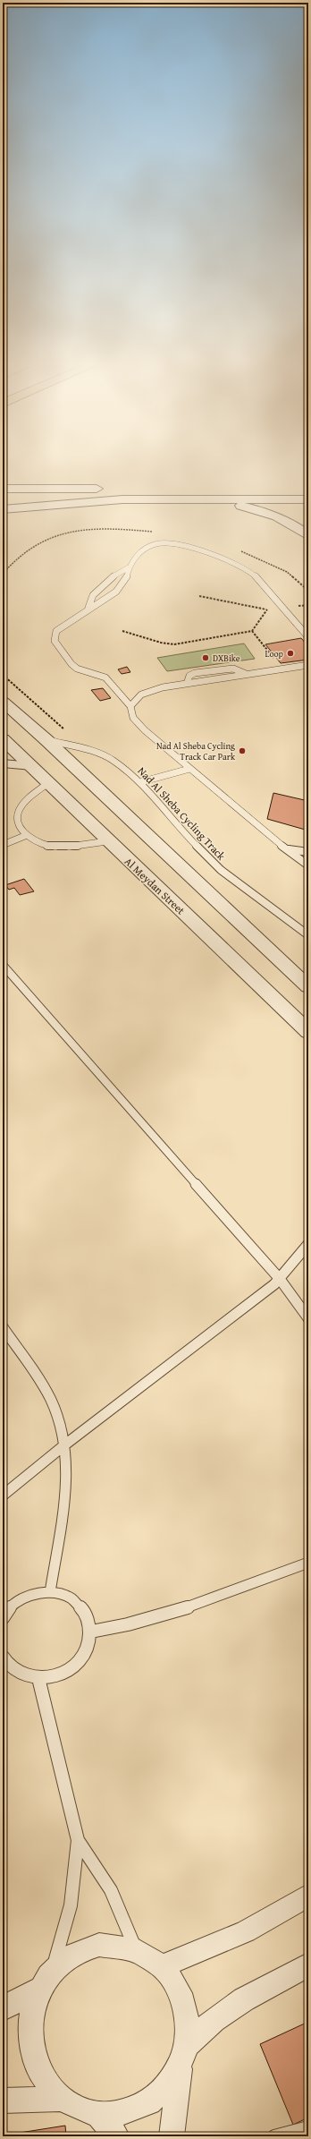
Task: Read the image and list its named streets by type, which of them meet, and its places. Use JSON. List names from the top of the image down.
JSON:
{
  "streets": {
    "street": ["Al Meydan Street"],
    "lane": ["Nad Al Sheba Cycling Track"]
  },
  "places": ["Loop", "DXBike", "Nad Al Sheba Cycling Track Car Park"]
}
